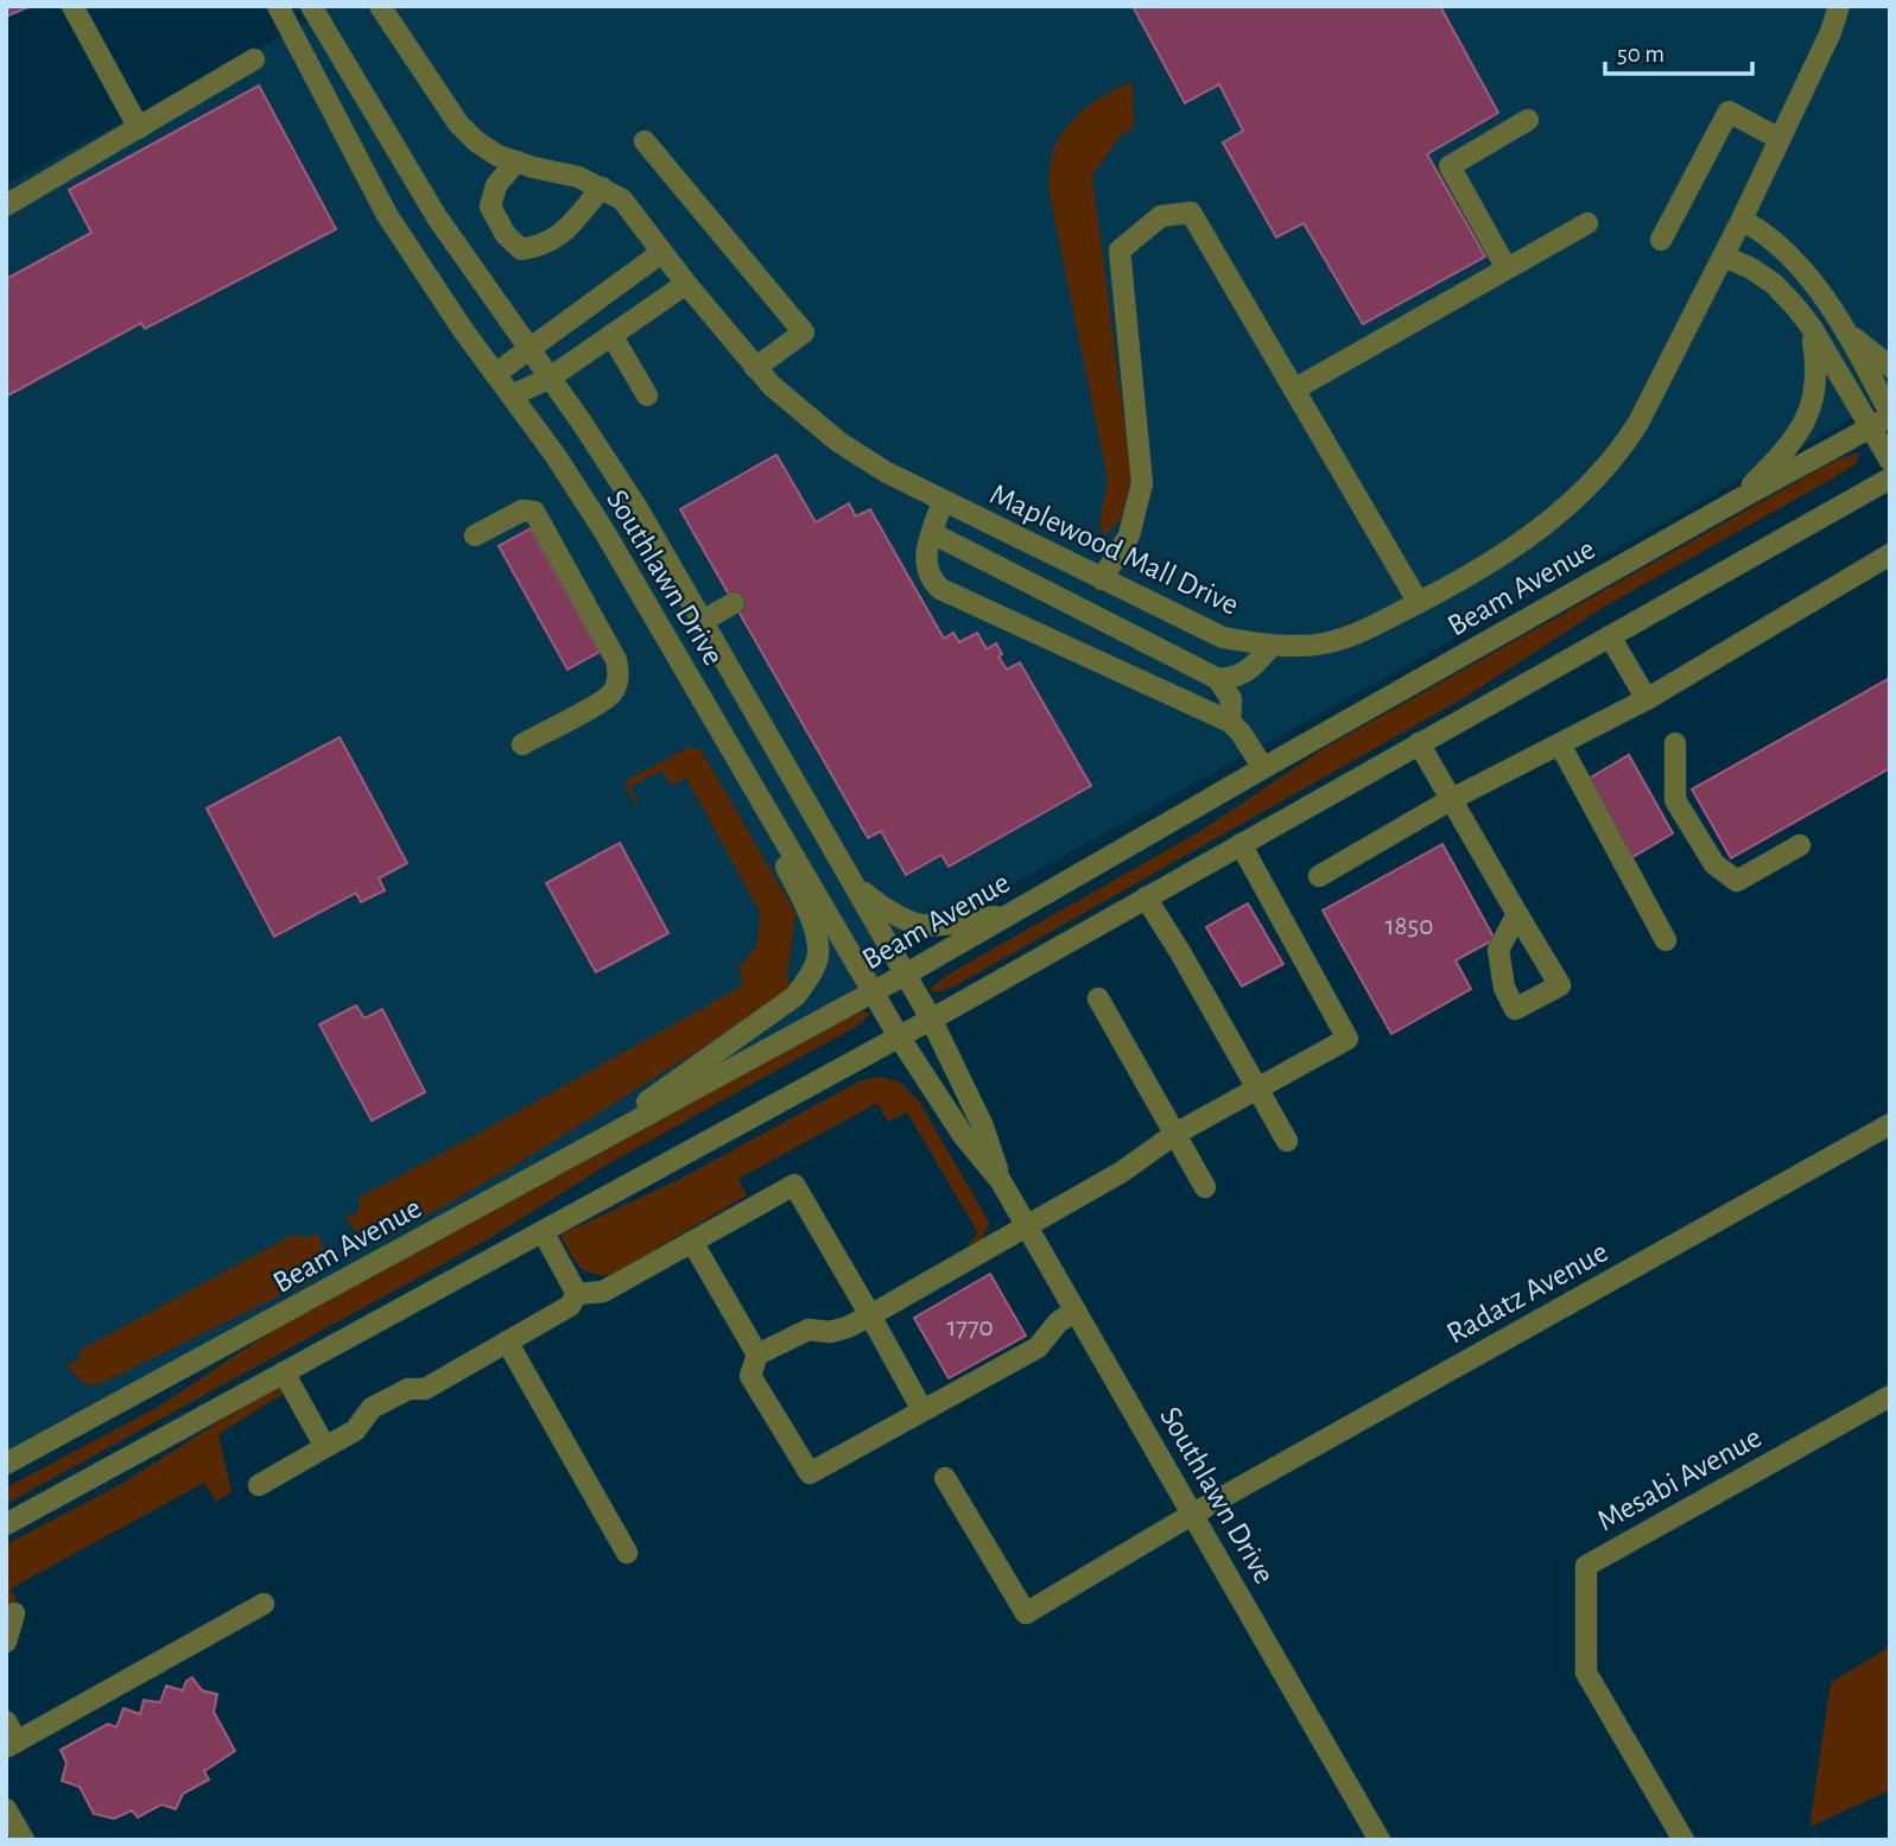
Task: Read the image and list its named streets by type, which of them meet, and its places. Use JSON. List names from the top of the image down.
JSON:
{
  "streets": {
    "street": [
      "Maplewood Mall Drive",
      "Southlawn Drive",
      "Beam Avenue",
      "Radatz Avenue",
      "Mesabi Avenue"
    ]
  },
  "crossings": [
    ["Southlawn Drive", "Beam Avenue"],
    ["Southlawn Drive", "Radatz Avenue"]
  ],
  "house_numbers": ["1850", "1770"],
  "scale_bar": "50 m"
}
